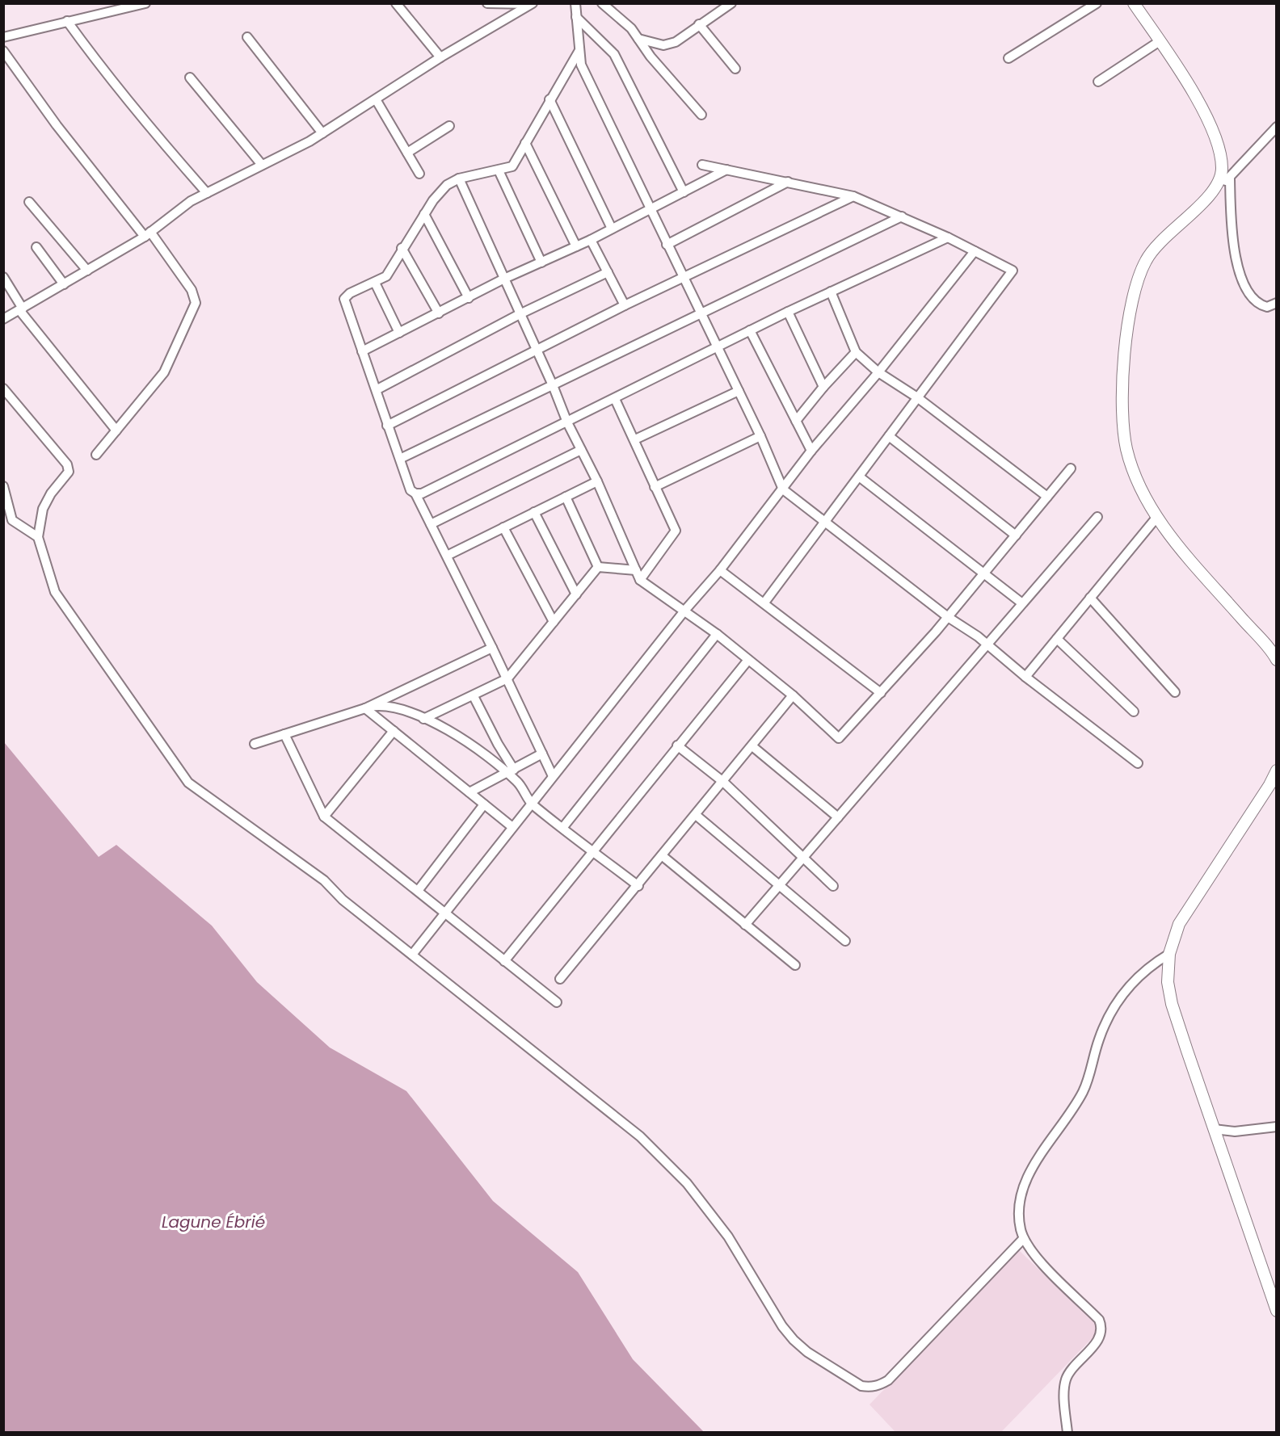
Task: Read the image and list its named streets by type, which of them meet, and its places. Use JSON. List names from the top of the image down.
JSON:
{
  "water": ["Lagune Ébrié"]
}
